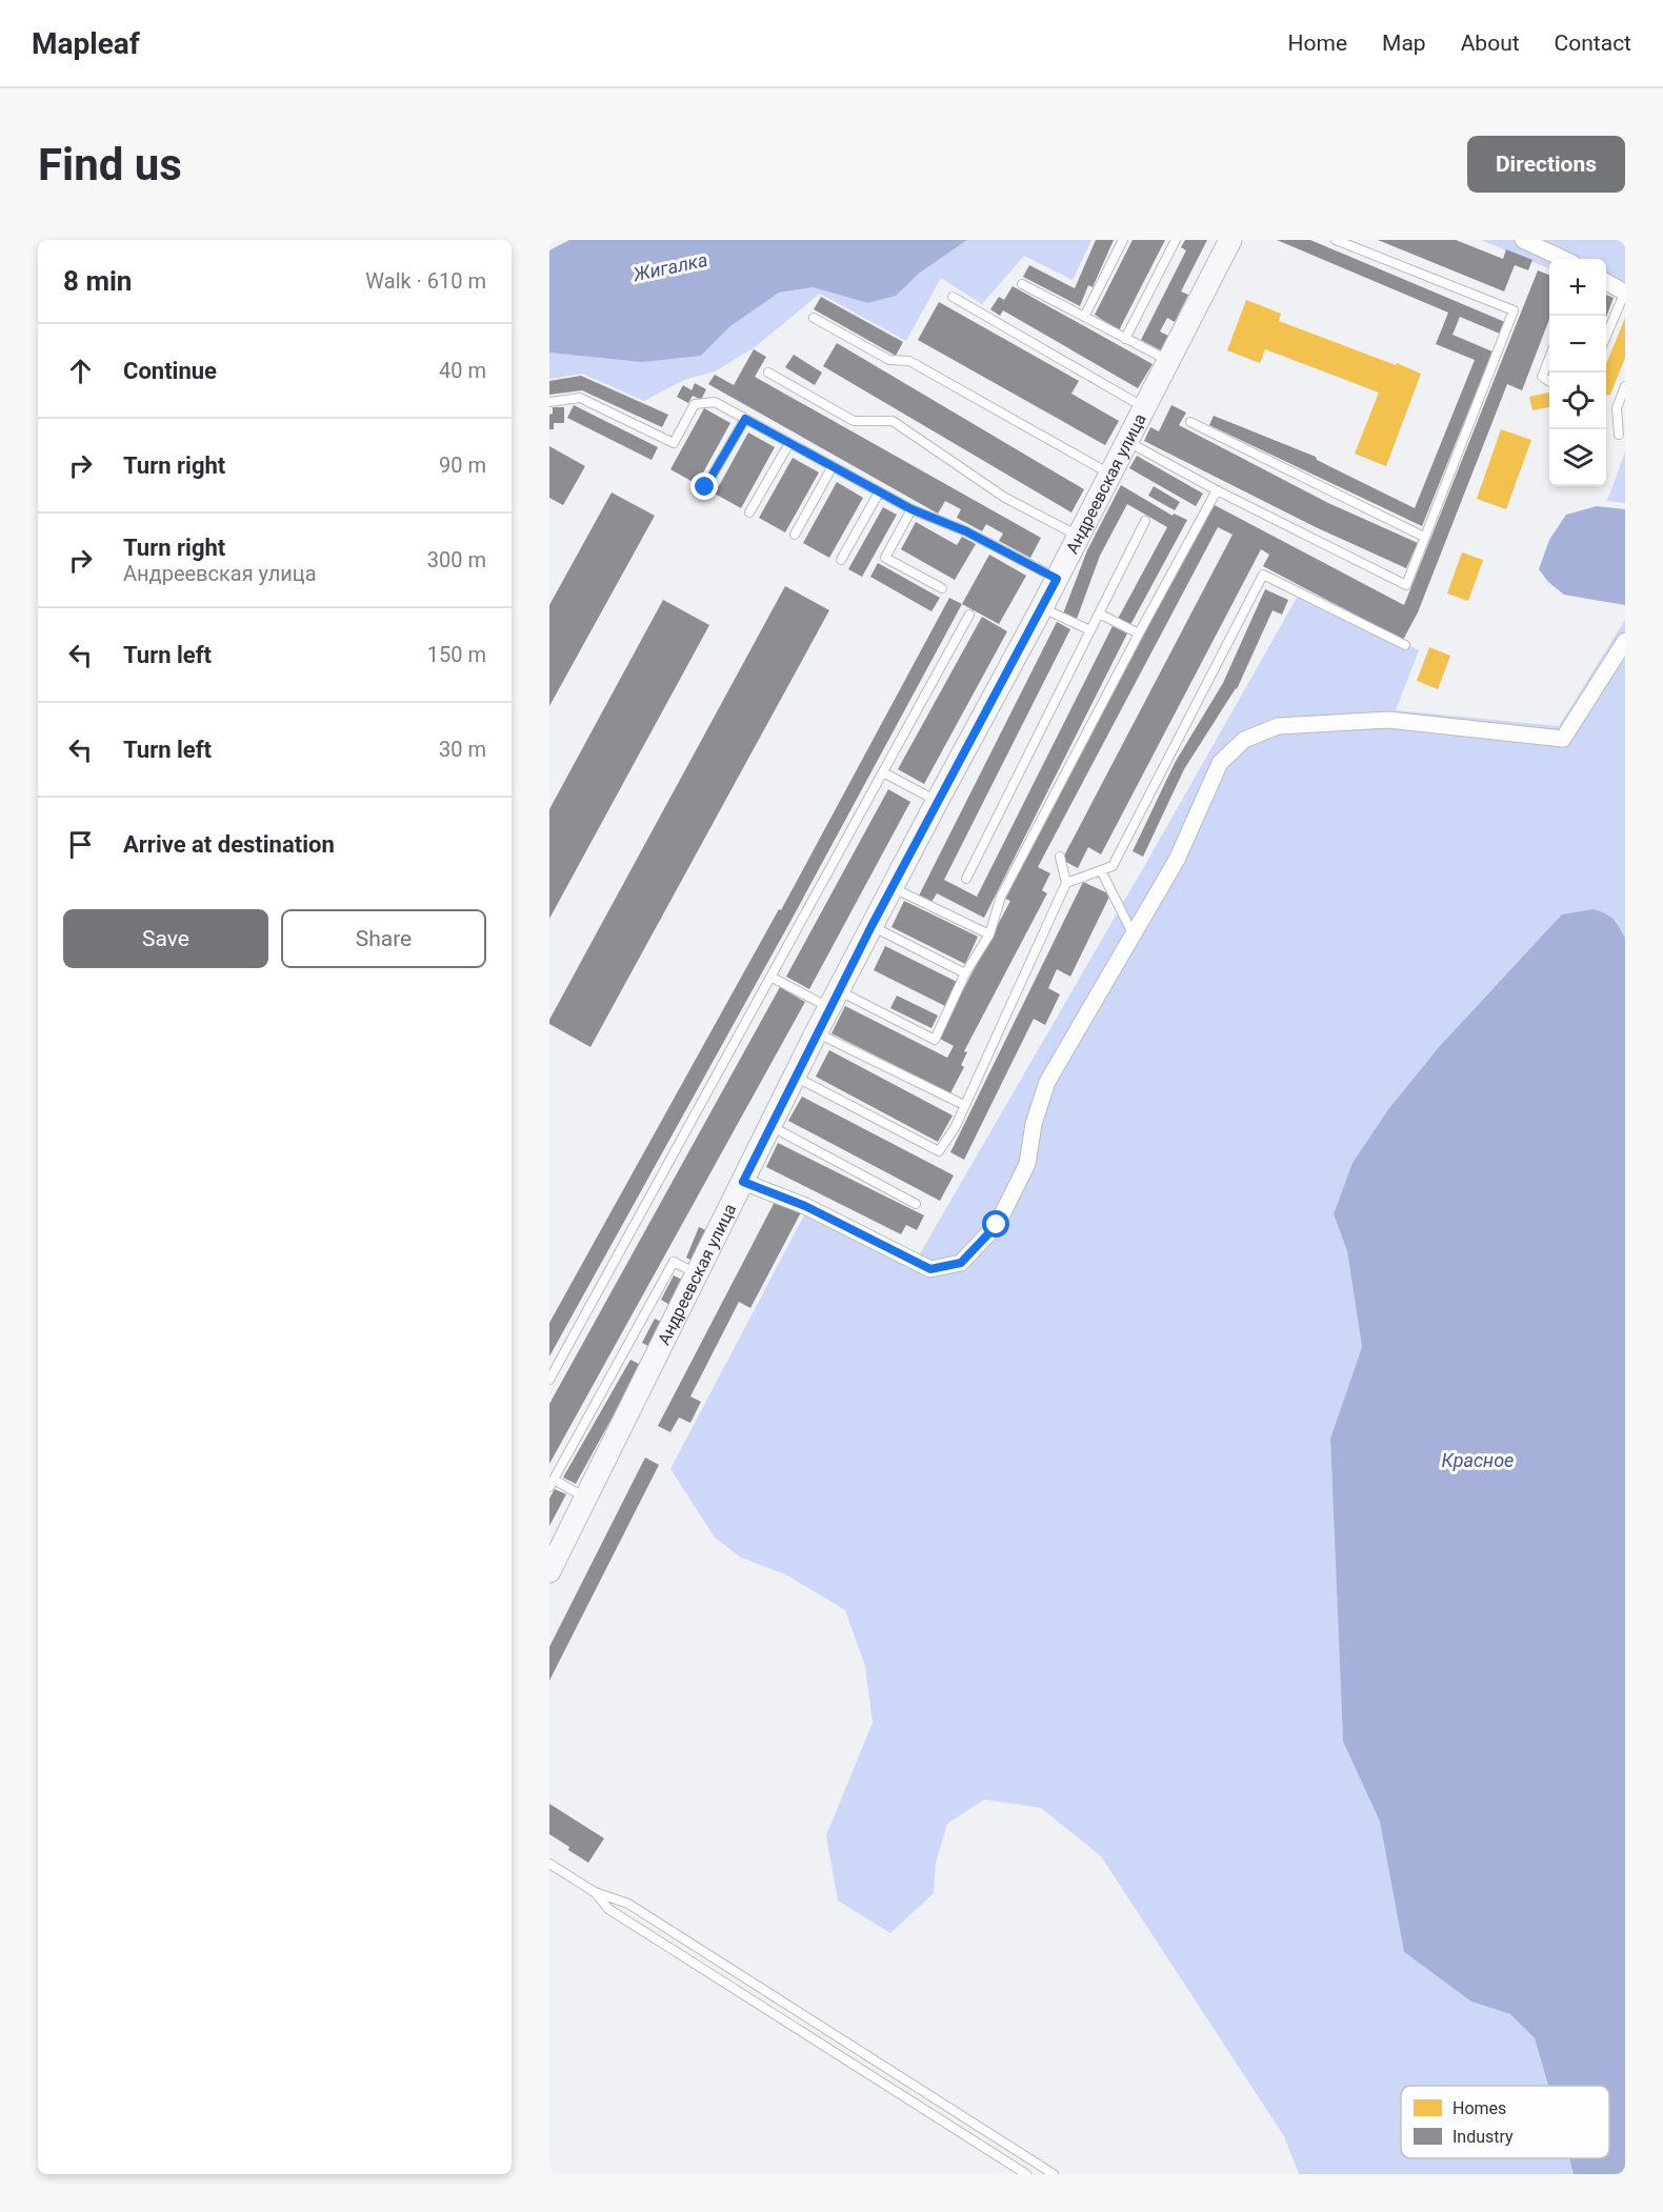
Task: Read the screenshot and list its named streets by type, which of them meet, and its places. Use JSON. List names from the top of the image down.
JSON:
{
  "streets": {
    "street": ["Андреевская улица"]
  },
  "water": ["Жигалка", "Красное"],
  "legend": ["Homes", "Industry"],
  "page": {
    "header": "Mapleaf",
    "nav": [
      "Home",
      "Map",
      "About",
      "Contact"
    ],
    "buttons": [
      "Directions",
      ["Save", "Share"]
    ],
    "title": "Find us",
    "heading": ["8 min", "Walk · 610 m"],
    "map_buttons": ["+", "−"],
    "list": [
      ["Continue", "40 m"],
      ["Turn right", "90 m"],
      ["Turn right", "Андреевская улица", "300 m"],
      ["Turn left", "150 m"],
      ["Turn left", "30 m"],
      "Arrive at destination"
    ]
  }
}
